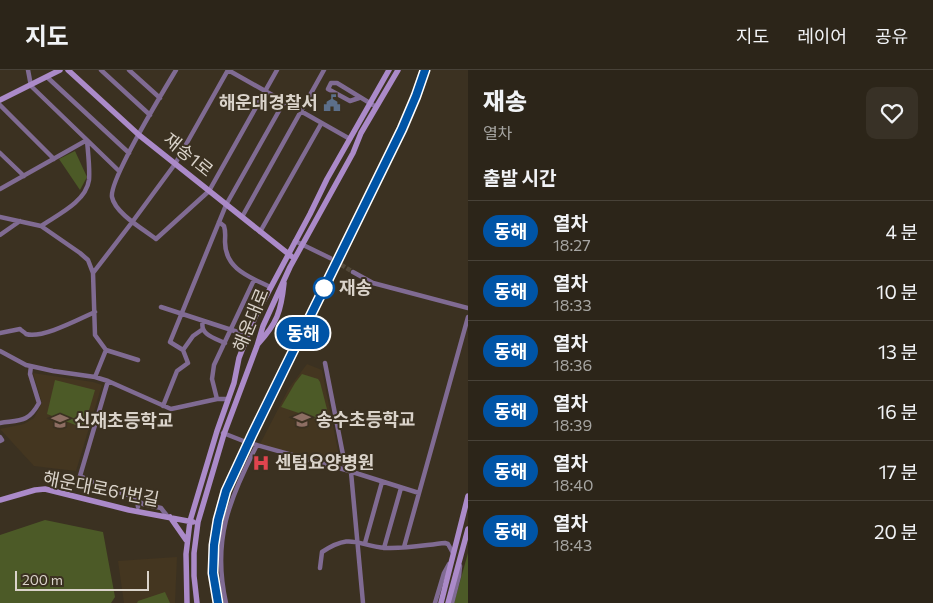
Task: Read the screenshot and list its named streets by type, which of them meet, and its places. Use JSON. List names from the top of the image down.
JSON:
{
  "streets": {
    "main road": ["재송1로", "해운대로", "해운대로61번길"]
  },
  "crossings": [
    ["재송1로", "해운대로"],
    ["해운대로", "해운대로61번길"]
  ],
  "places": {
    "public building": ["해운대경찰서"],
    "other": ["재송"],
    "school or university": ["송수초등학교", "신재초등학교"],
    "hospital": ["센텀요양병원"]
  },
  "scale_bar": "200 m",
  "page": {
    "header": "지도",
    "nav": ["지도", "레이어", "공유"],
    "on_map": "동해",
    "heading": [
      ["재송", "열차"],
      "출발 시간"
    ],
    "list": [
      {
        "mark": "동해",
        "name": "열차",
        "note": "18:27",
        "value": "4 분"
      },
      {
        "mark": "동해",
        "name": "열차",
        "note": "18:33",
        "value": "10 분"
      },
      {
        "mark": "동해",
        "name": "열차",
        "note": "18:36",
        "value": "13 분"
      },
      {
        "mark": "동해",
        "name": "열차",
        "note": "18:39",
        "value": "16 분"
      },
      {
        "mark": "동해",
        "name": "열차",
        "note": "18:40",
        "value": "17 분"
      },
      {
        "mark": "동해",
        "name": "열차",
        "note": "18:43",
        "value": "20 분"
      }
    ],
    "scale": "200 m"
  }
}
